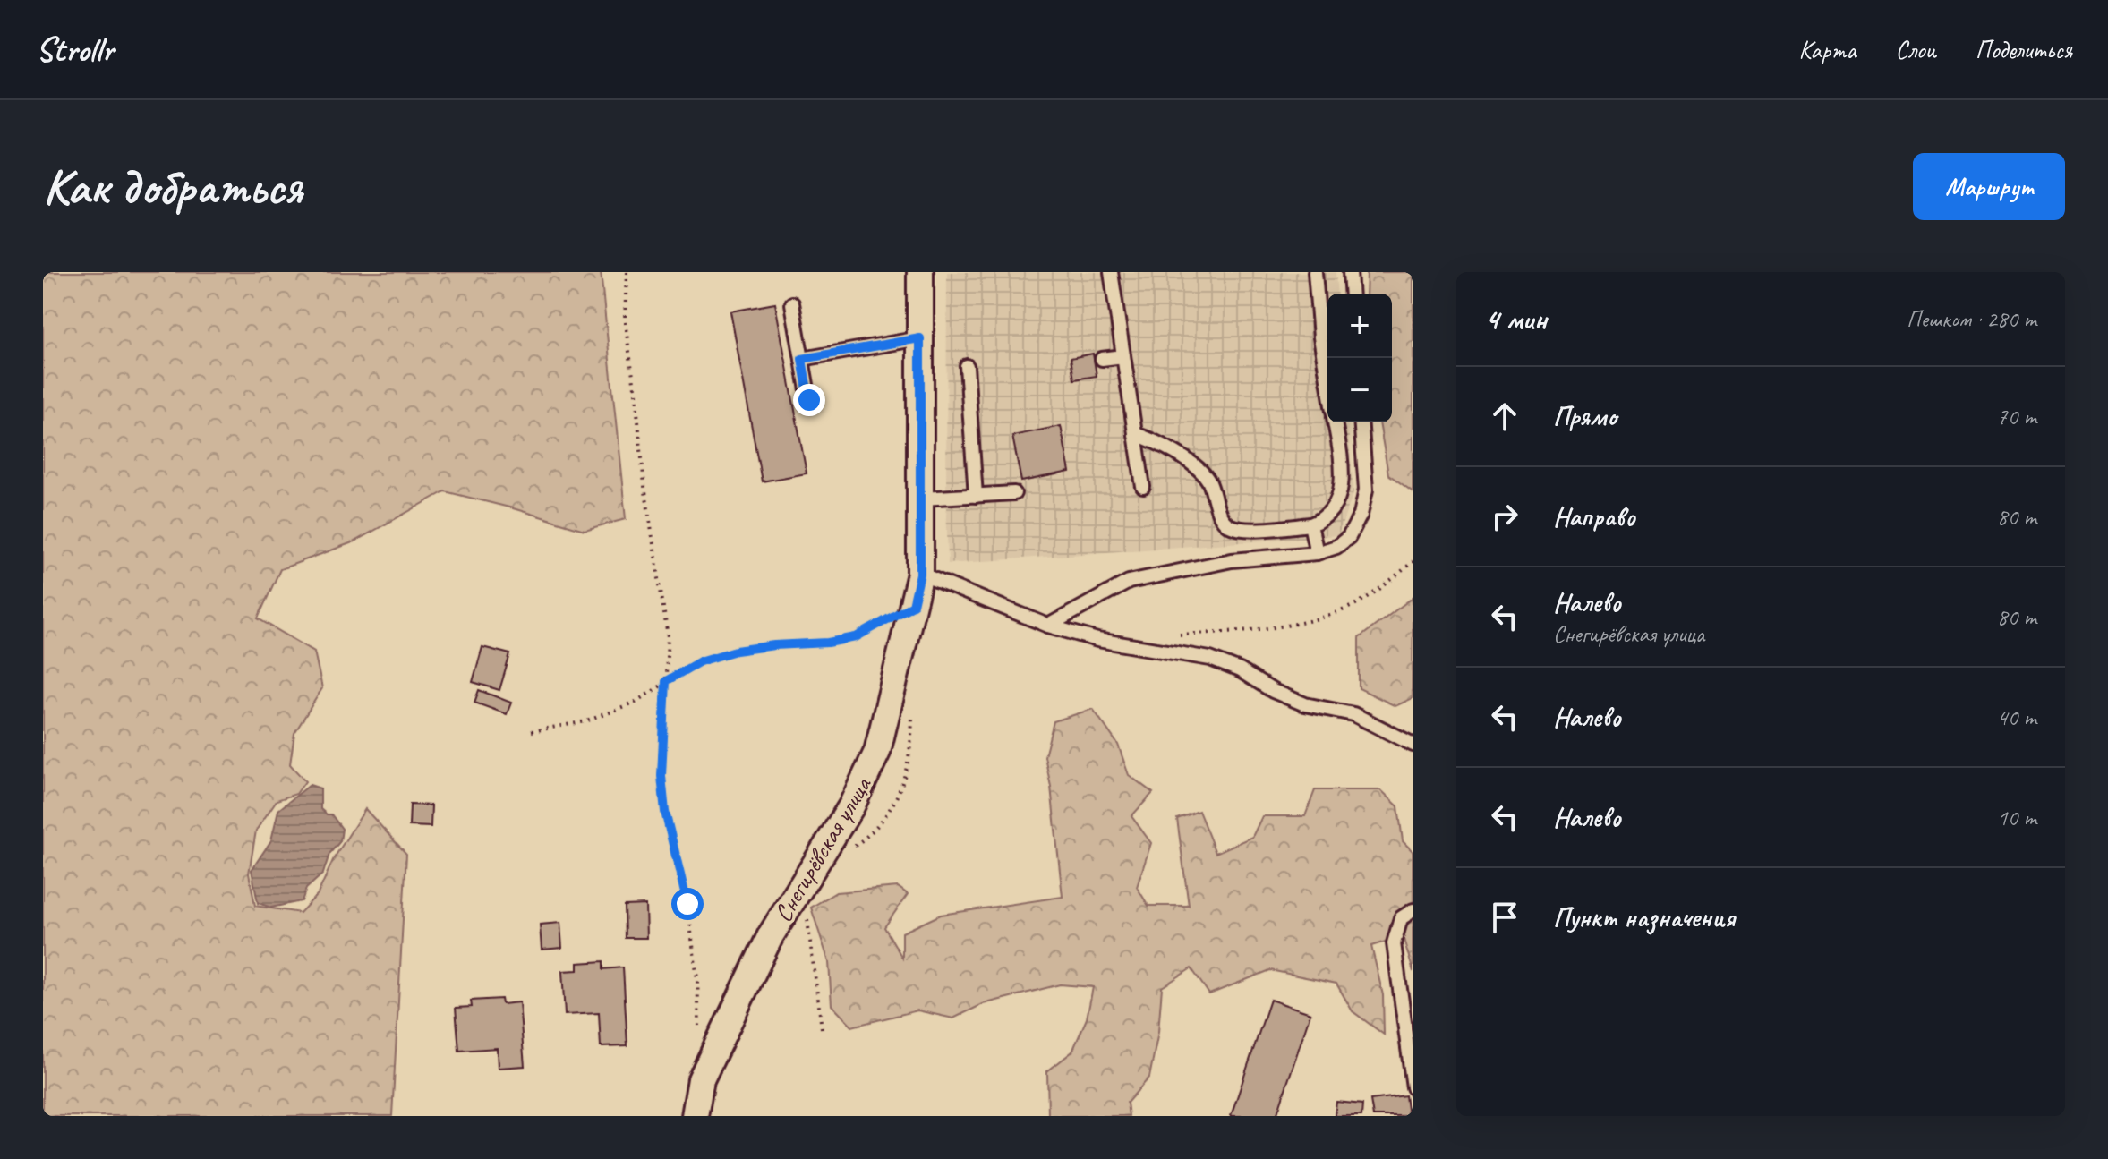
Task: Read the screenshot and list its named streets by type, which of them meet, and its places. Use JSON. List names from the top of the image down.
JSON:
{
  "streets": {
    "street": ["Снегирёвская улица"]
  },
  "page": {
    "header": "Strollr",
    "nav": ["Карта", "Слои", "Поделиться"],
    "buttons": "Маршрут",
    "title": "Как добраться",
    "heading": ["4 мин", "Пешком · 280 m"],
    "map_buttons": ["+", "−"],
    "list": [
      ["Прямо", "70 m"],
      ["Направо", "80 m"],
      ["Налево", "Снегирёвская улица", "80 m"],
      ["Налево", "40 m"],
      ["Налево", "10 m"],
      "Пункт назначения"
    ]
  }
}
